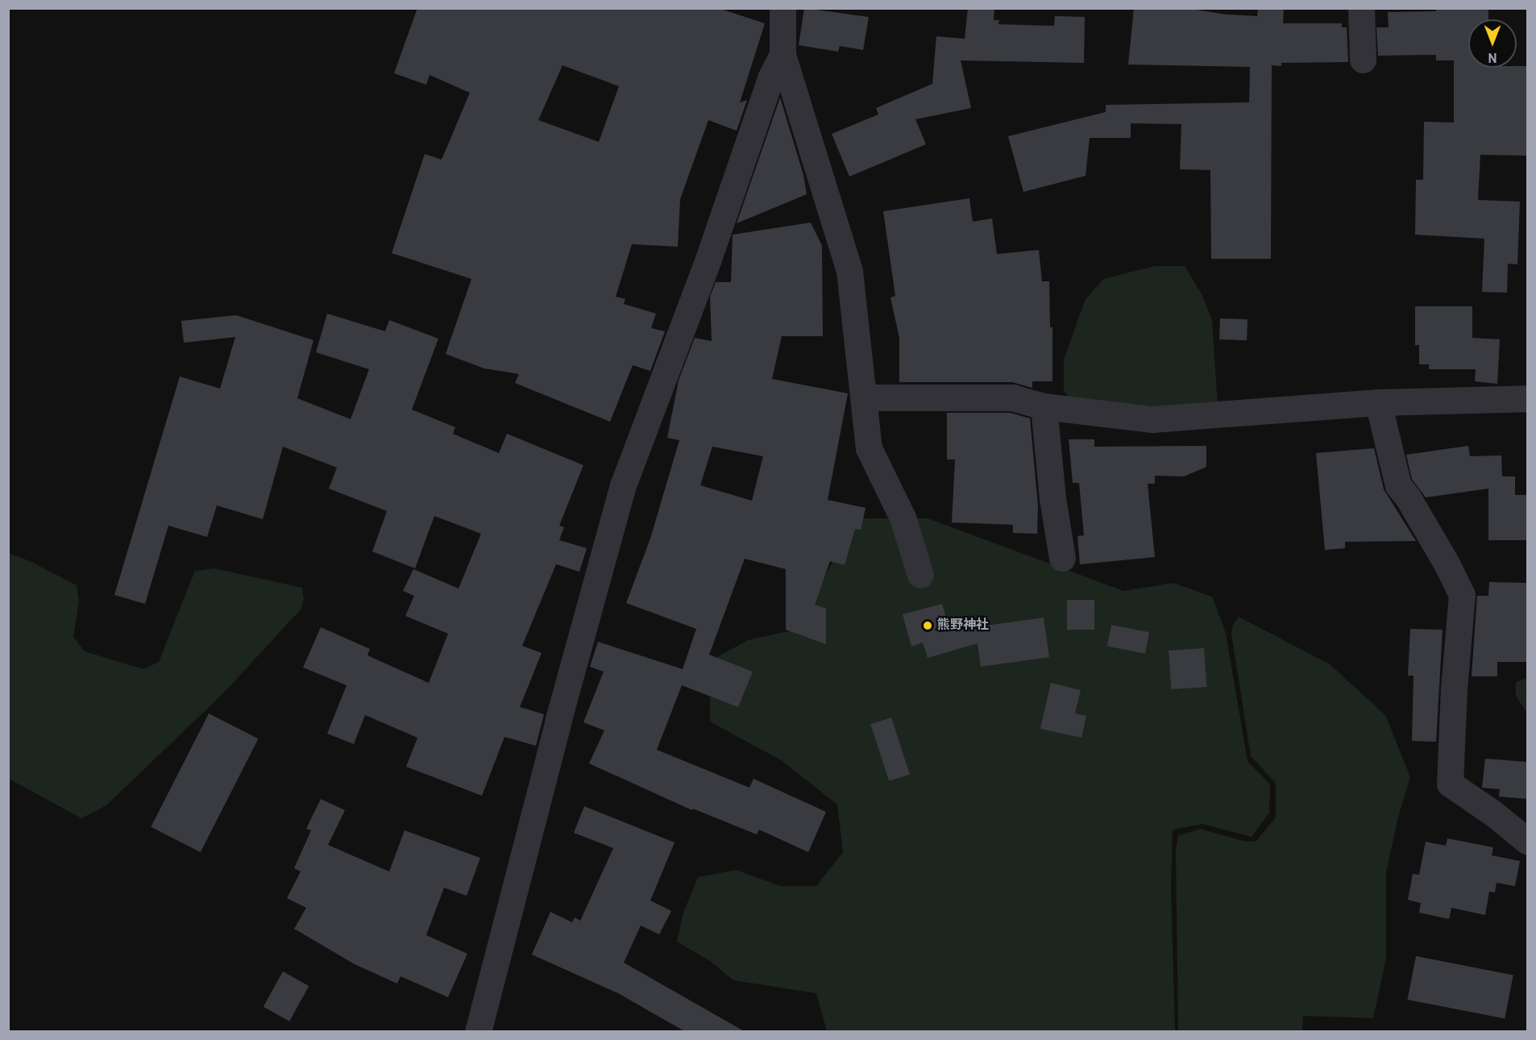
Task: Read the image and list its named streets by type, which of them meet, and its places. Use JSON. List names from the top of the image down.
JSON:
{
  "places": ["熊野神社"],
  "north": "bottom"
}
